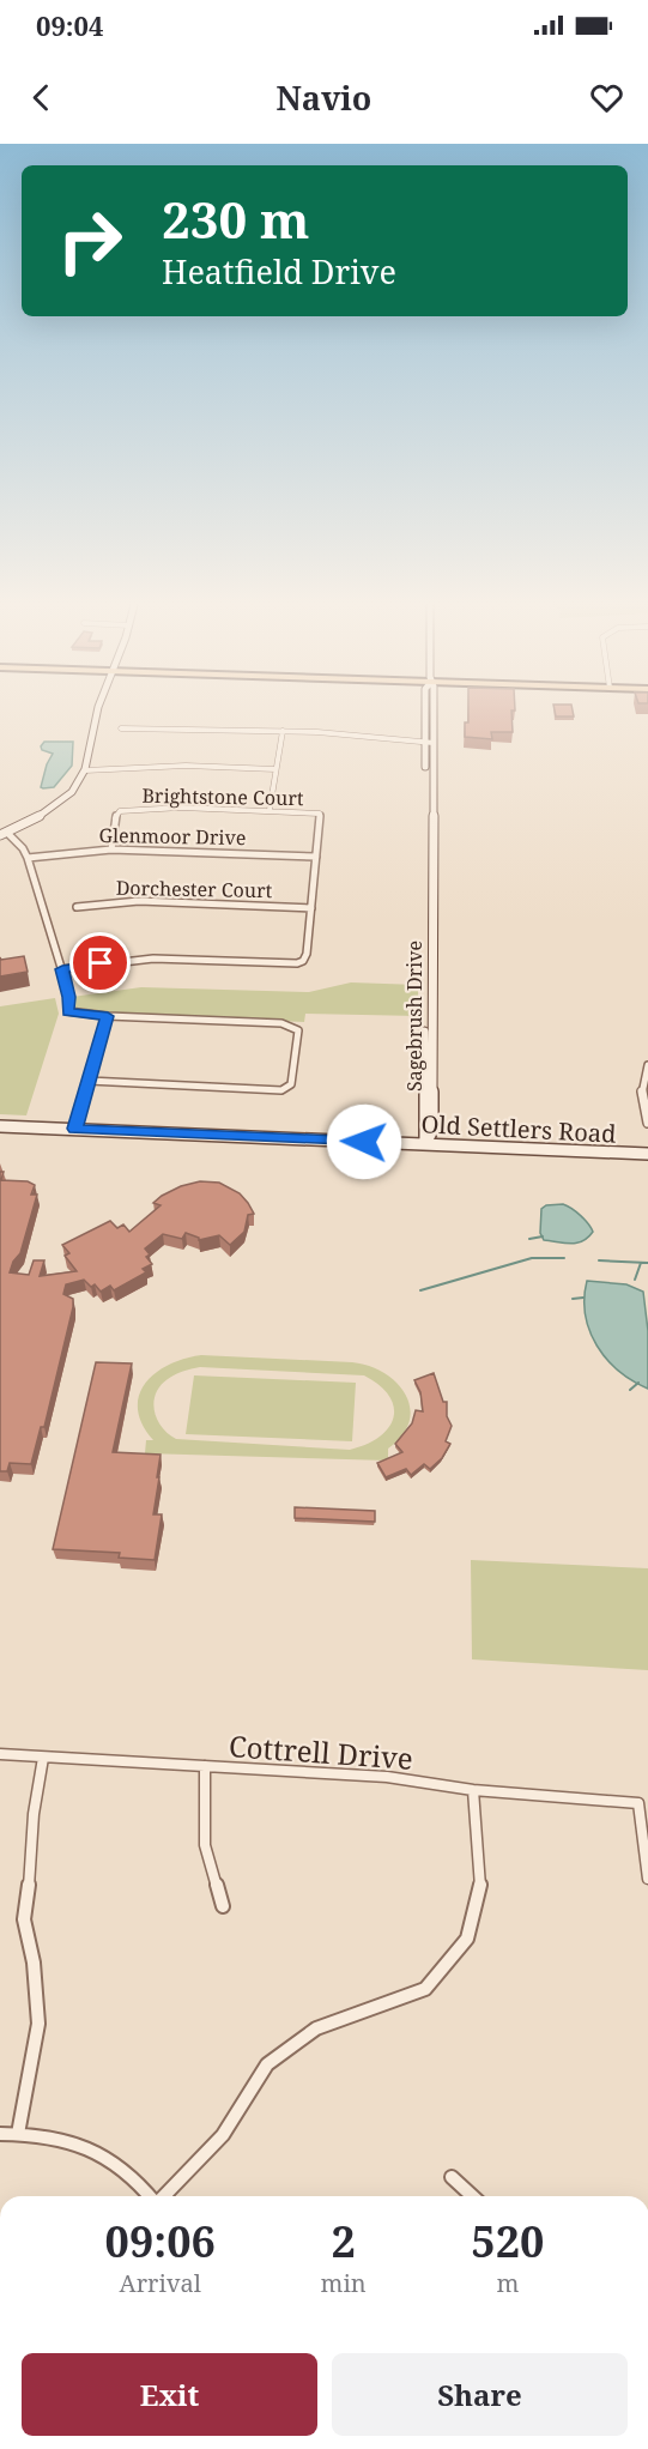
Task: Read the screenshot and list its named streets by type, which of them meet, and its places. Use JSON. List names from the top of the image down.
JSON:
{
  "streets": {
    "street": [
      "Brightstone Court",
      "Glenmoor Drive",
      "Dorchester Court",
      "Sagebrush Drive",
      "Old Settlers Road",
      "Cottrell Drive"
    ]
  },
  "crossings": [
    ["Brightstone Court", "Glenmoor Drive"],
    ["Sagebrush Drive", "Old Settlers Road"]
  ],
  "page": {
    "status": "09:04",
    "header": "Navio",
    "turn": ["230 m", "Heatfield Drive"],
    "eta": [
      "09:06",
      "Arrival",
      "2",
      "min",
      "520",
      "m"
    ],
    "buttons": ["Exit", "Share"]
  }
}
